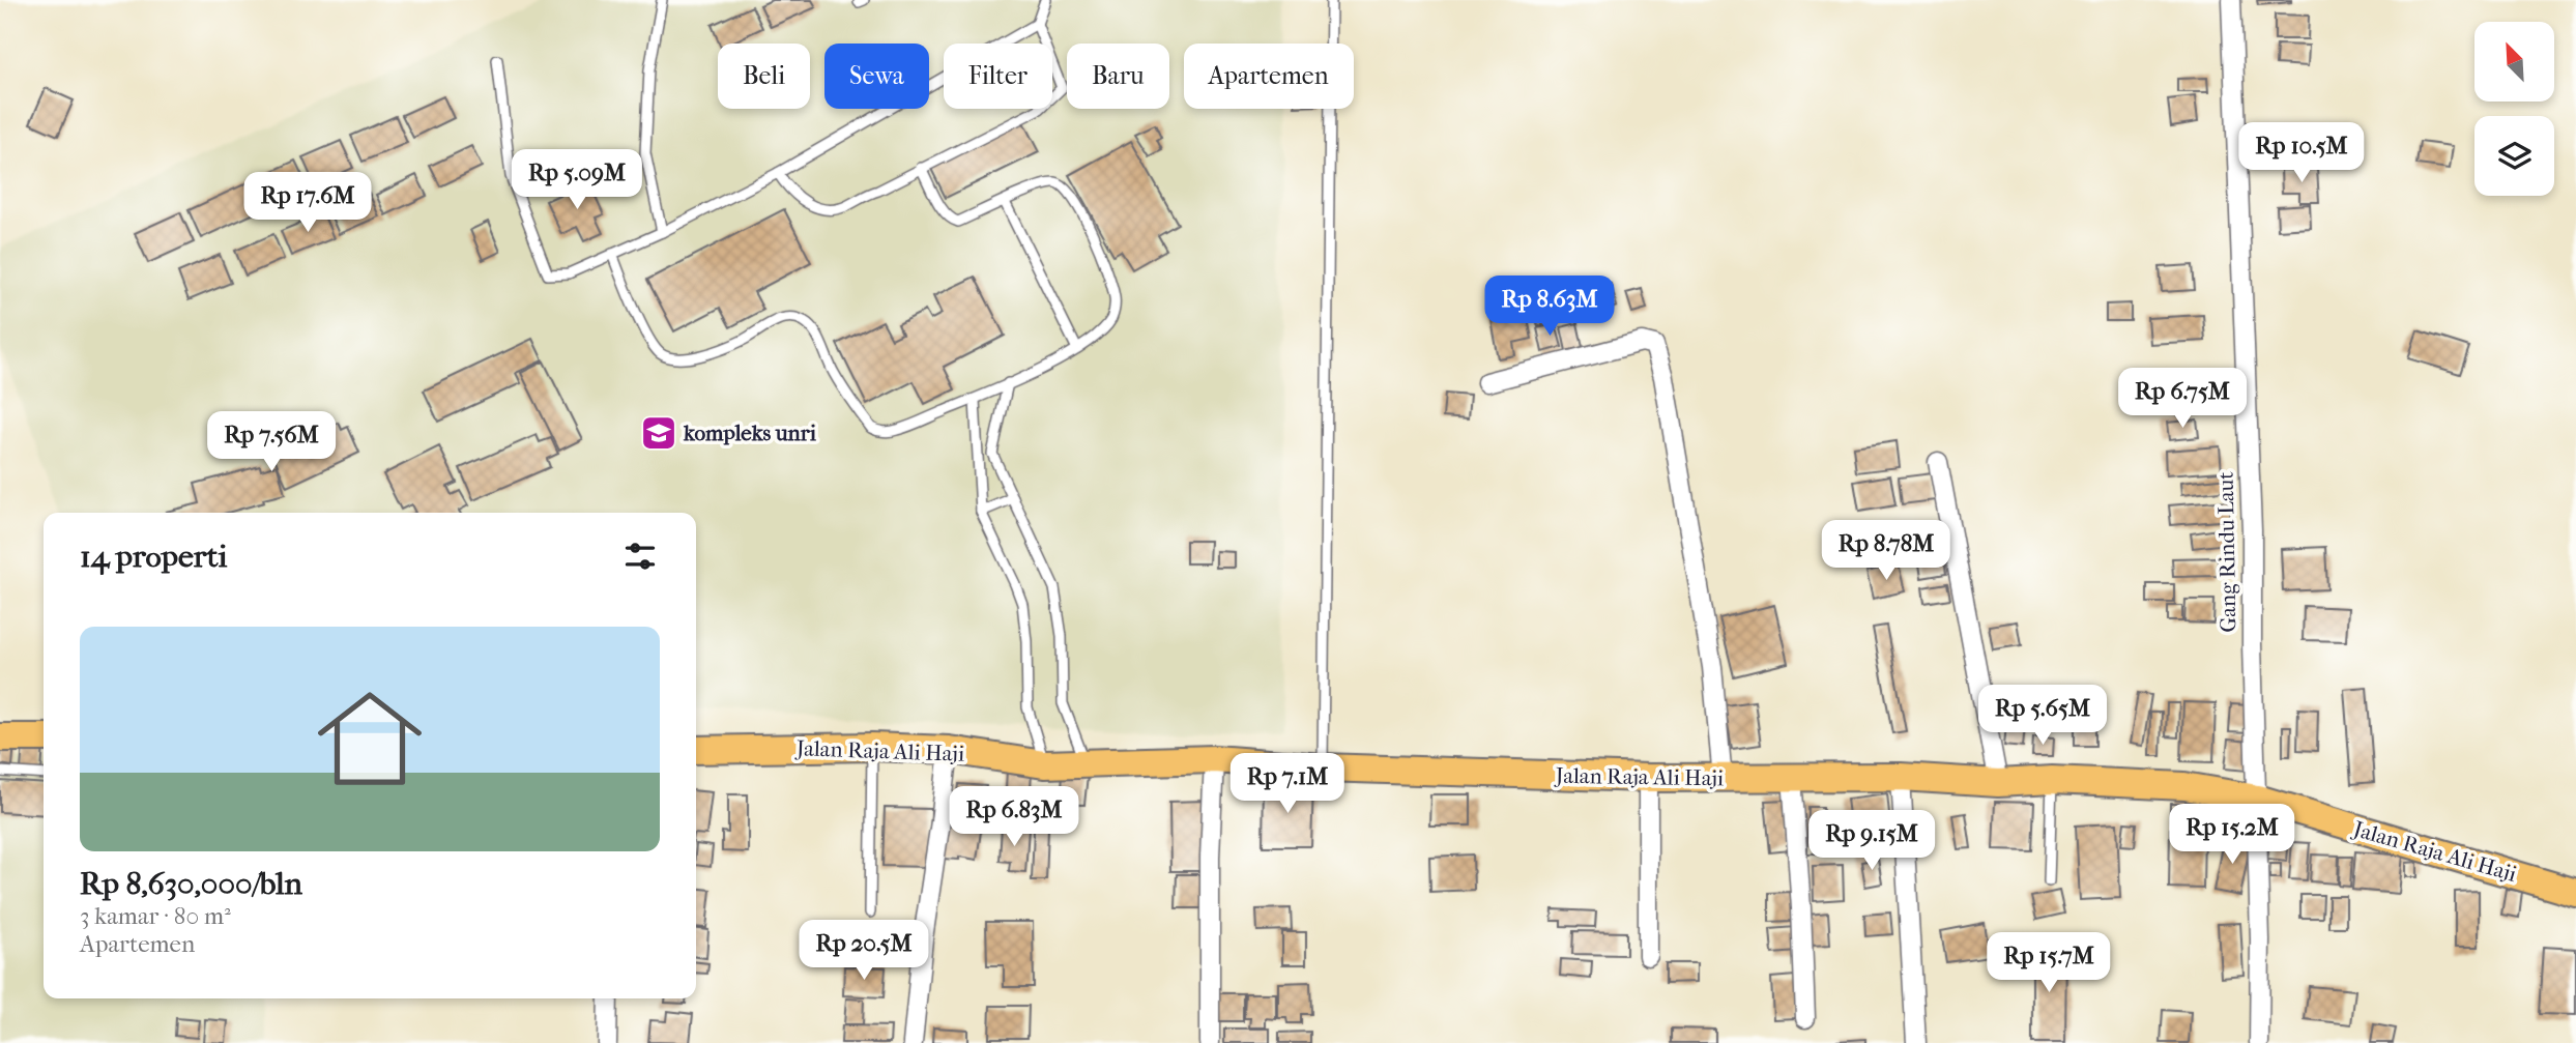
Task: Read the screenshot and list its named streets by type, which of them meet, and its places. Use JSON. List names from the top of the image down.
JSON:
{
  "streets": {
    "main road": ["Jalan Raja Ali Haji"],
    "street": ["Gang Rindu Laut"]
  },
  "crossings": [
    ["Gang Rindu Laut", "Jalan Raja Ali Haji"]
  ],
  "places": {
    "school or university": ["kompleks unri"]
  },
  "north": "top left",
  "page": {
    "chip": [
      "Beli",
      "Sewa",
      "Filter",
      "Baru",
      "Apartemen"
    ],
    "price": [
      "Rp 10.5M",
      "Rp 5.09M",
      "Rp 17.6M",
      "Rp 8.63M",
      "Rp 6.75M",
      "Rp 7.56M",
      "Rp 8.78M",
      "Rp 5.65M",
      "Rp 7.1M",
      "Rp 6.83M",
      "Rp 15.2M",
      "Rp 9.15M",
      "Rp 20.5M",
      "Rp 15.7M"
    ],
    "heading": "14 properti",
    "list": [
      {
        "name": "Rp 8,630,000/bln",
        "note": "3 kamar · 80 m² · Apartemen"
      }
    ]
  }
}
